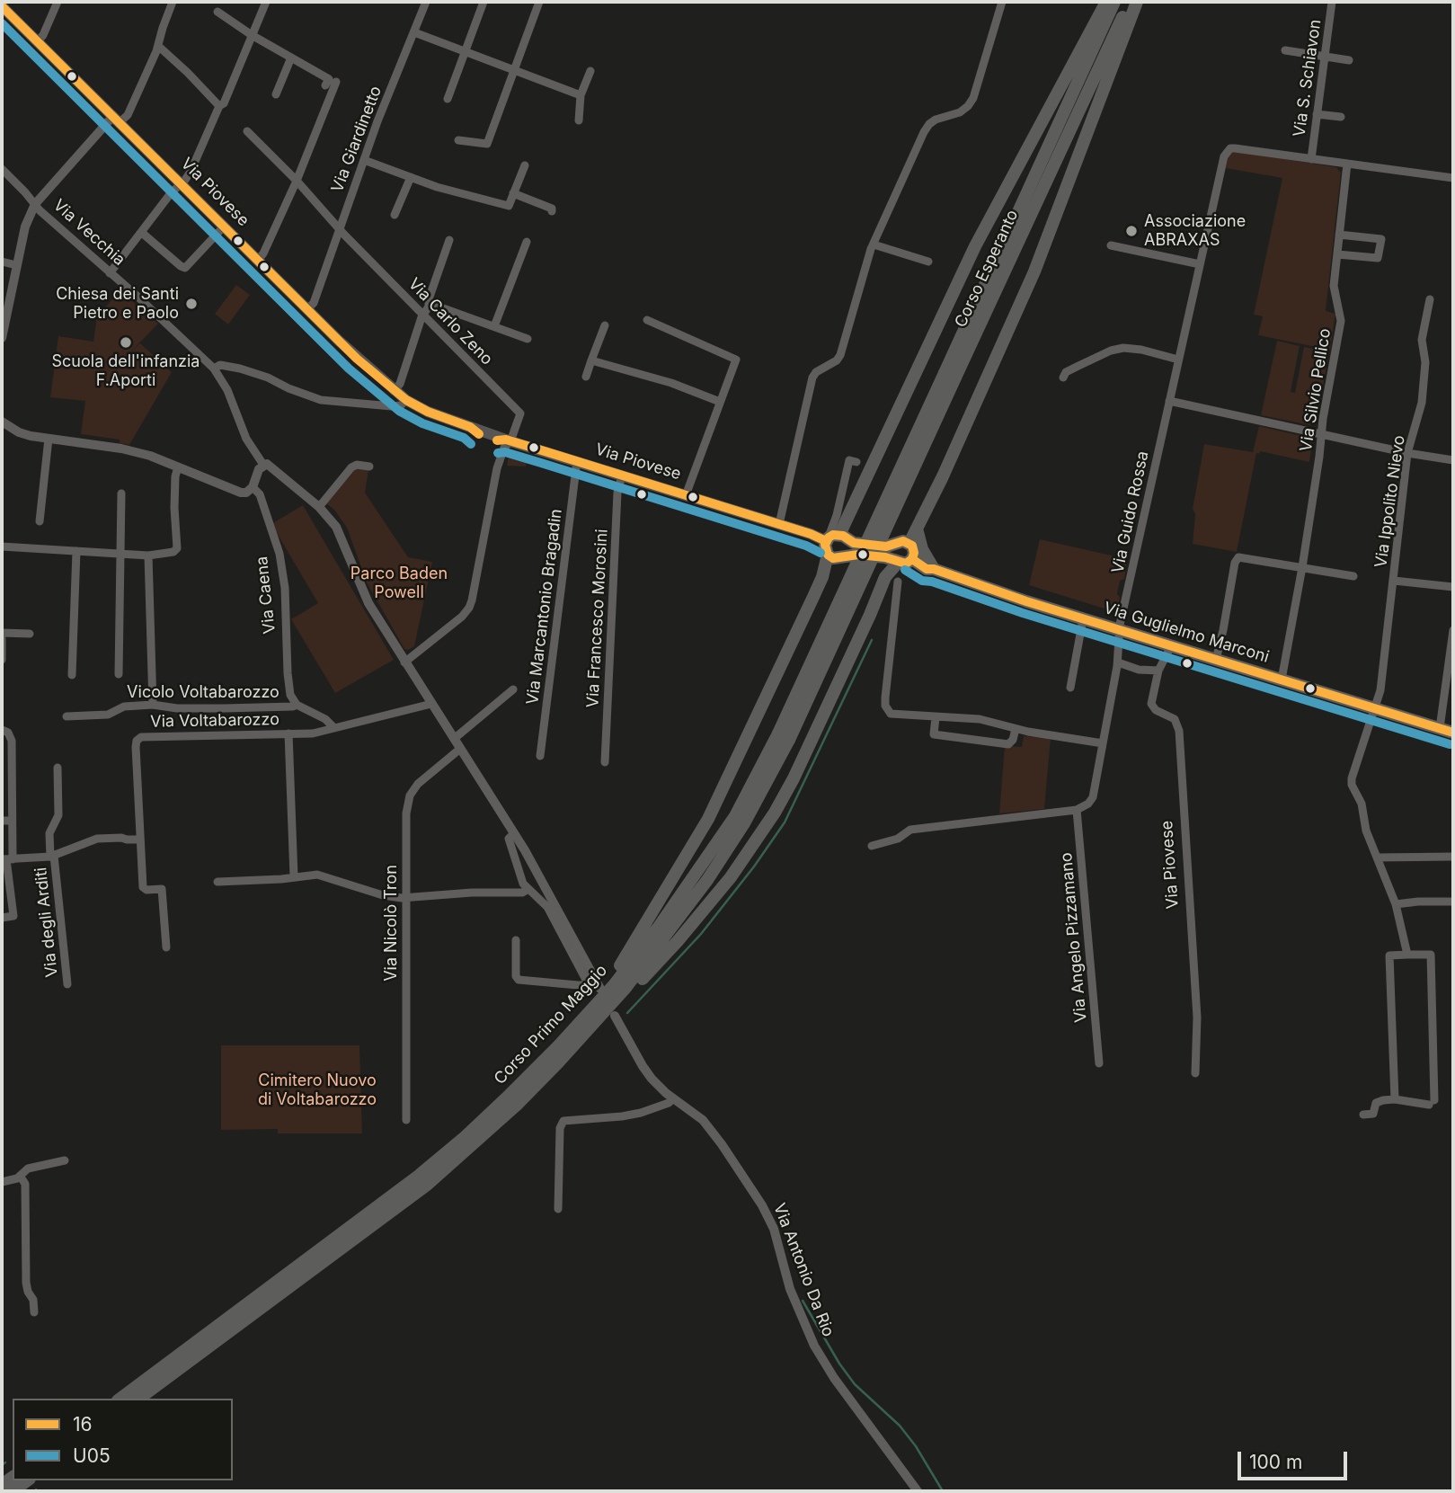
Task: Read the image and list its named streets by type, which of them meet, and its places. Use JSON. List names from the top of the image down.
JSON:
{
  "streets": {
    "highway": ["Corso Esperanto", "Corso Primo Maggio"],
    "main road": ["Via Piovese", "Via Guglielmo Marconi"],
    "street": [
      "Via S. Schiavon",
      "Via Giardinetto",
      "Via Vecchia",
      "Via Carlo Zeno",
      "Via Silvio Pellico",
      "Via Ippolito Nievo",
      "Via Guido Rossa",
      "Via Caena",
      "Via Marcantonio Bragadin",
      "Via Francesco Morosini",
      "Vicolo Voltabarozzo",
      "Via Voltabarozzo",
      "Via degli Arditi",
      "Via Nicolò Tron",
      "Via Angelo Pizzamano",
      "Via Antonio Da Rio"
    ]
  },
  "crossings": [
    ["Via S. Schiavon", "Via Guido Rossa"],
    ["Via Giardinetto", "Via Carlo Zeno"],
    ["Via Piovese", "Via Carlo Zeno"],
    ["Via Piovese", "Via Marcantonio Bragadin"],
    ["Via Piovese", "Via Francesco Morosini"],
    ["Via Piovese", "Via Guglielmo Marconi"],
    ["Corso Esperanto", "Corso Primo Maggio"],
    ["Via Silvio Pellico", "Via Guglielmo Marconi"],
    ["Via Ippolito Nievo", "Via Guglielmo Marconi"],
    ["Via Guido Rossa", "Via Guglielmo Marconi"],
    ["Via Caena", "Vicolo Voltabarozzo"],
    ["Vicolo Voltabarozzo", "Via Voltabarozzo"],
    ["Via Voltabarozzo", "Via degli Arditi"]
  ],
  "parks": ["Parco Baden Powell", "Cimitero Nuovo di Voltabarozzo"],
  "places": ["Associazione ABRAXAS", "Chiesa dei Santi Pietro e Paolo", "Scuola dell'infanzia F.Aporti"],
  "lines": ["transit line 16", "transit line U05"],
  "legend": ["16", "U05"],
  "scale_bar": "100 m"
}
